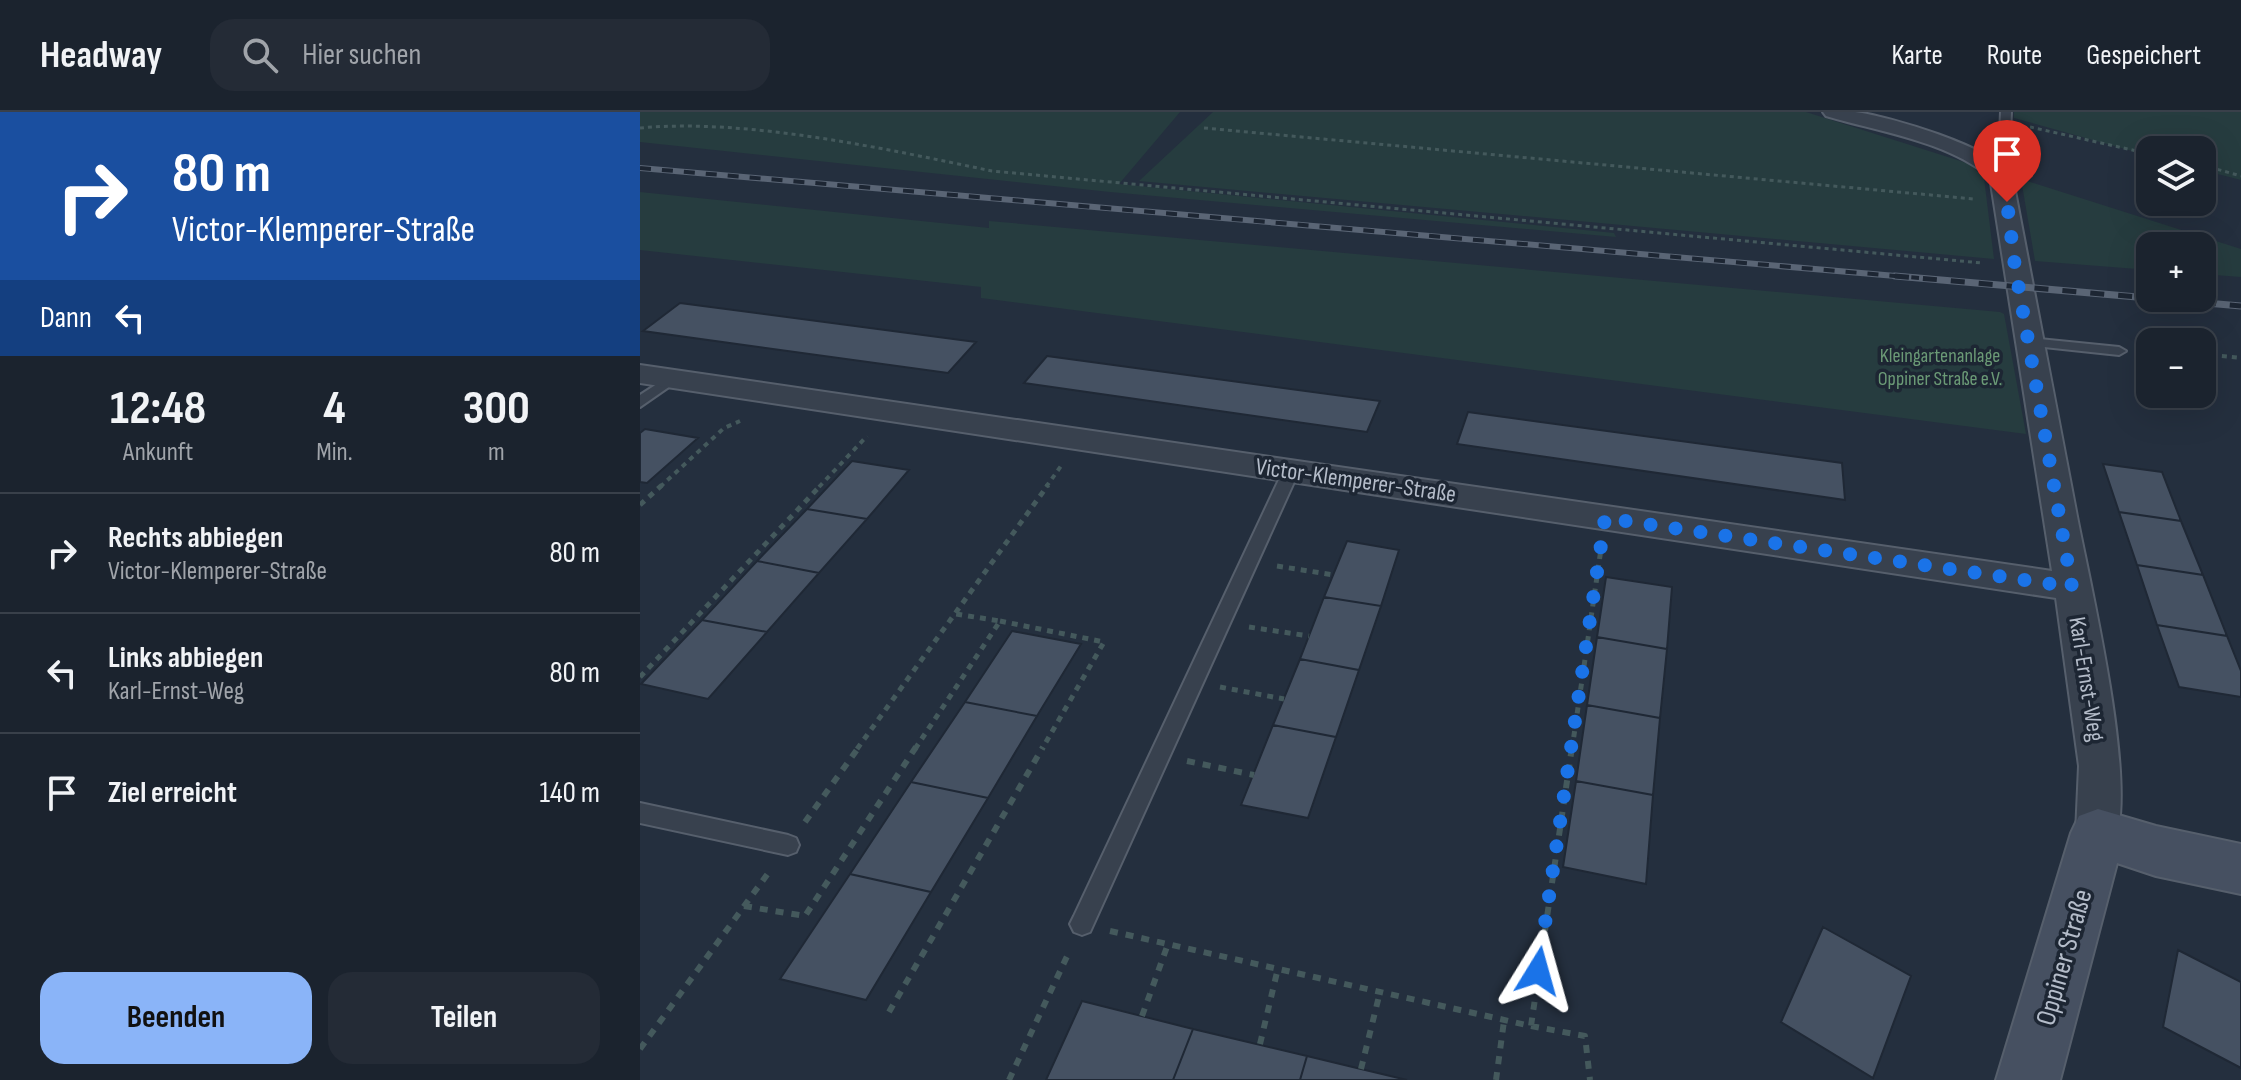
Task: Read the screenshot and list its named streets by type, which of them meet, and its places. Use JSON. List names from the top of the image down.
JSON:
{
  "streets": {
    "street": ["Victor-Klemperer-Straße", "Karl-Ernst-Weg", "Oppiner Straße"]
  },
  "crossings": [
    ["Victor-Klemperer-Straße", "Karl-Ernst-Weg"],
    ["Karl-Ernst-Weg", "Oppiner Straße"]
  ],
  "parks": ["Kleingartenanlage Oppiner Straße e.V."],
  "page": {
    "header": "Headway",
    "search": "Hier suchen",
    "nav": ["Karte", "Route", "Gespeichert"],
    "turn": ["80 m", "Victor-Klemperer-Straße"],
    "map_buttons": ["+", "−"],
    "then": "Dann",
    "eta": [
      "12:48",
      "Ankunft",
      "4",
      "Min.",
      "300",
      "m"
    ],
    "list": [
      {
        "name": "Rechts abbiegen",
        "note": "Victor-Klemperer-Straße",
        "value": "80 m"
      },
      {
        "name": "Links abbiegen",
        "note": "Karl-Ernst-Weg",
        "value": "80 m"
      },
      {
        "name": "Ziel erreicht",
        "value": "140 m"
      }
    ],
    "buttons": ["Beenden", "Teilen"]
  }
}
